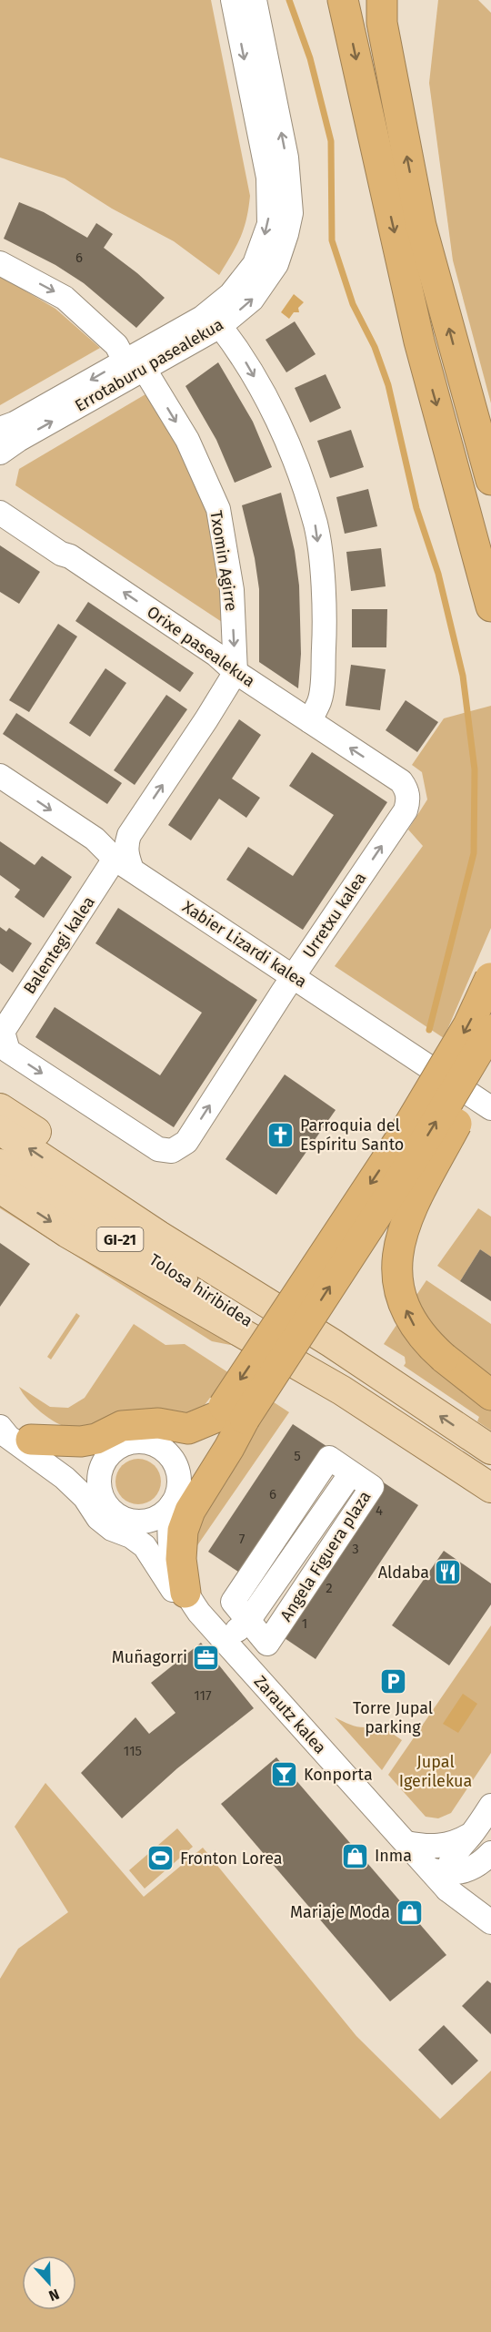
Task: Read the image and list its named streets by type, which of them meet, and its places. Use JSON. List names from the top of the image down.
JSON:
{
  "streets": {
    "main road": ["GI-21", "Tolosa hiribidea"],
    "street": [
      "Errotaburu pasealekua",
      "Txomin Agirre",
      "Orixe pasealekua",
      "Urretxu kalea",
      "Xabier Lizardi kalea",
      "Balentegi kalea",
      "Angela Figuera plaza",
      "Zarautz kalea"
    ]
  },
  "crossings": [
    ["Errotaburu pasealekua", "Txomin Agirre"],
    ["Txomin Agirre", "Orixe pasealekua"],
    ["Orixe pasealekua", "Urretxu kalea"],
    ["Urretxu kalea", "Xabier Lizardi kalea"],
    ["Urretxu kalea", "Balentegi kalea"],
    ["Xabier Lizardi kalea", "Balentegi kalea"],
    ["Angela Figuera plaza", "Zarautz kalea"]
  ],
  "one_way": ["Orixe pasealekua", "Urretxu kalea"],
  "parks": ["Jupal Igerilekua"],
  "places": {
    "church": ["Parroquia del Espíritu Santo"],
    "restaurant": ["Aldaba"],
    "office": ["Muñagorri"],
    "parking": ["Torre Jupal parking"],
    "bar": ["Konporta"],
    "shop": ["Inma", "Mariaje Moda"],
    "sports": ["Fronton Lorea"]
  },
  "house_numbers": [
    "6",
    "5",
    "6",
    "4",
    "7",
    "3",
    "2",
    "1",
    "117",
    "115"
  ],
  "north": "bottom"
}
